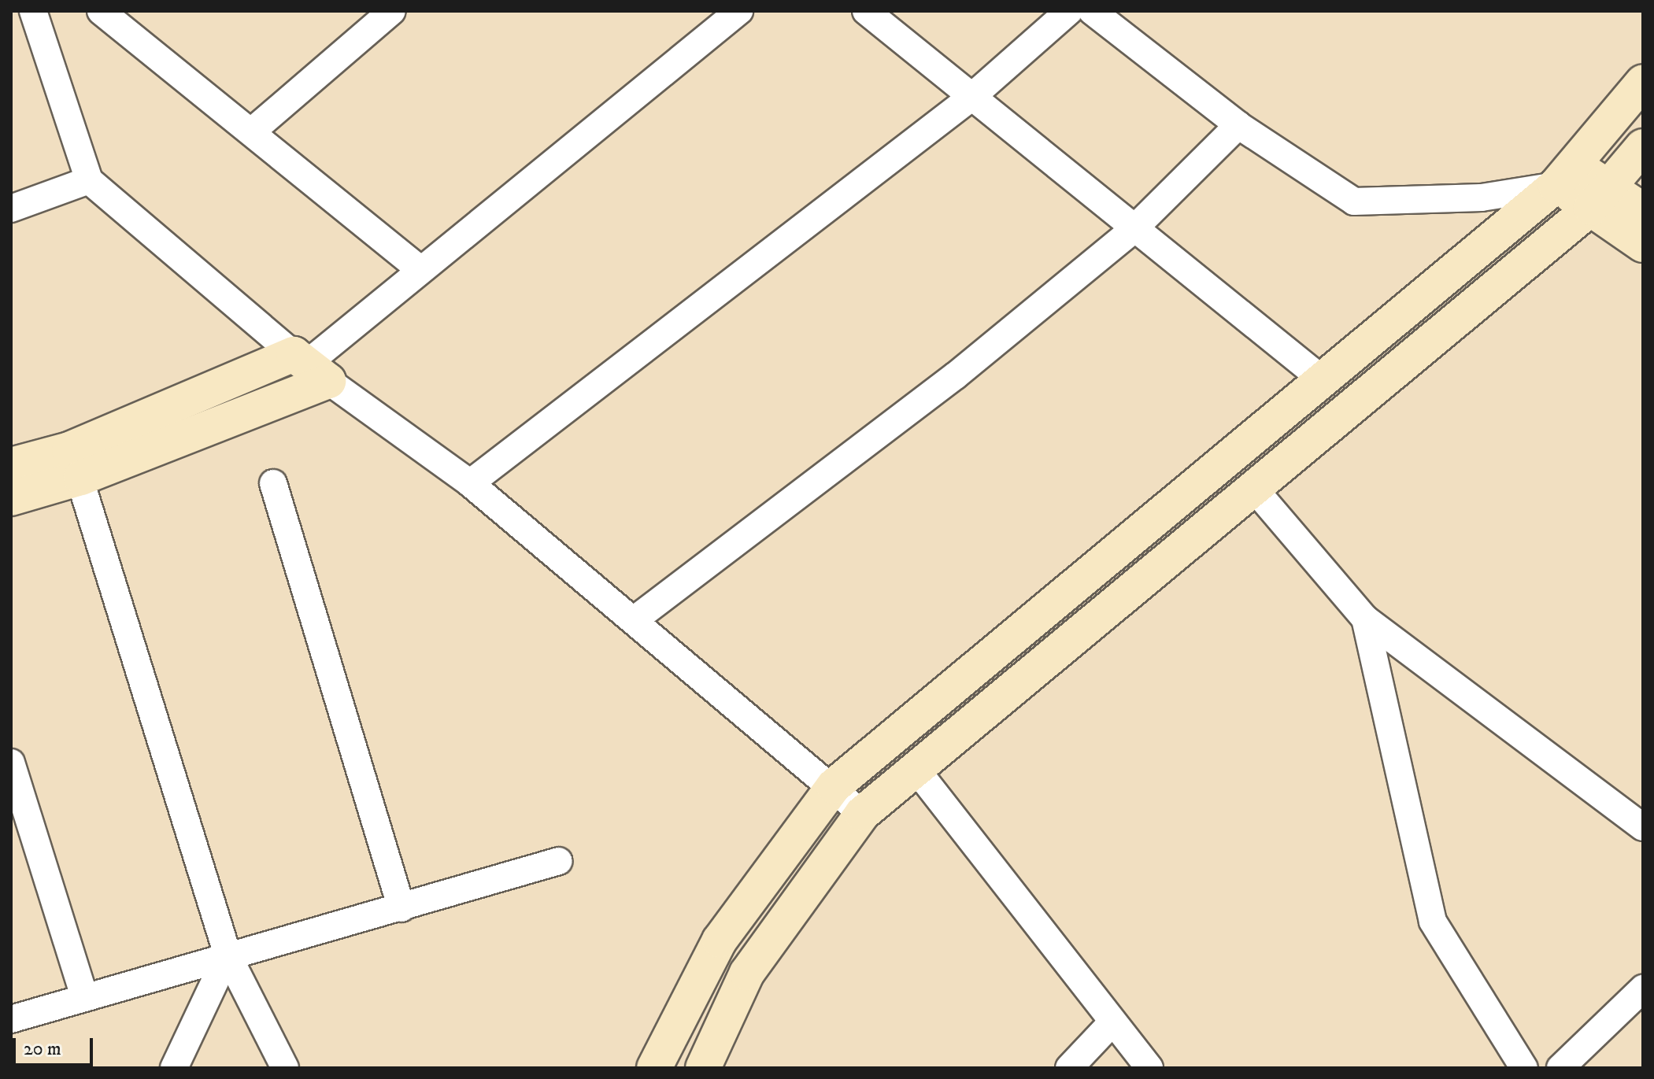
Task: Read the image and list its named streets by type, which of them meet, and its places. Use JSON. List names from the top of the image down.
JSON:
{
  "scale_bar": "20 m"
}
